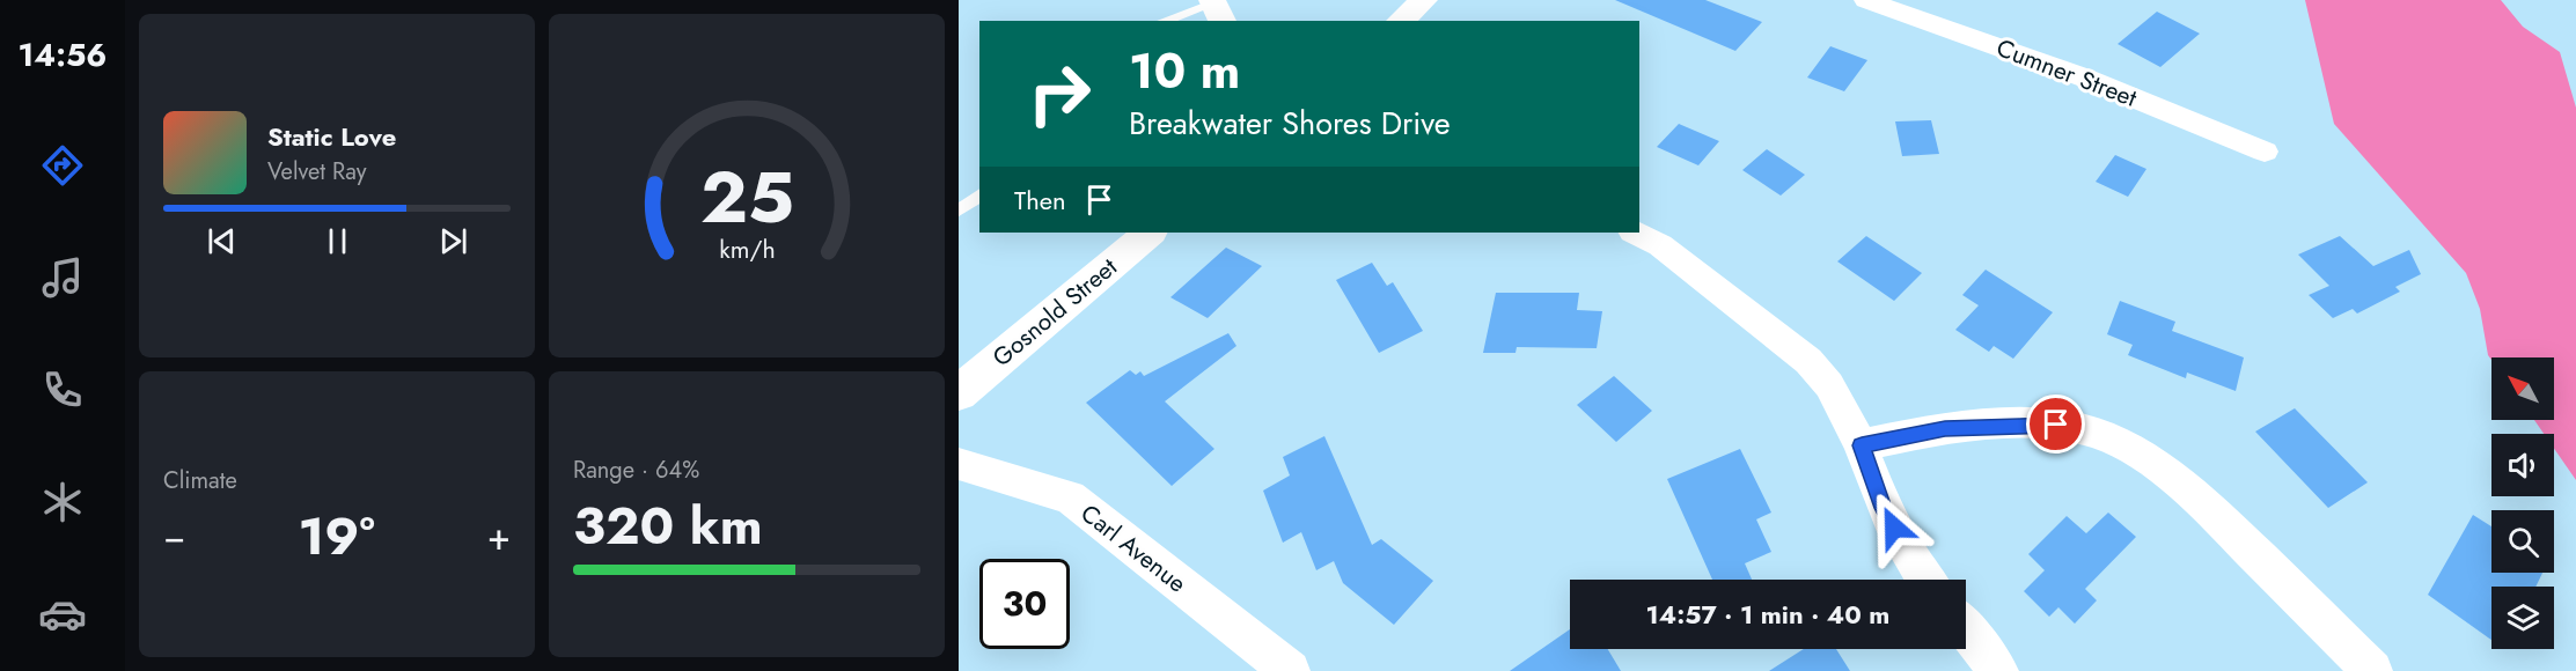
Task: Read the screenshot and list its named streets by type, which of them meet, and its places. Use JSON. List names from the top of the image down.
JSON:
{
  "streets": {
    "main road": ["Gosnold Street"],
    "street": ["Cumner Street", "Carl Avenue"]
  },
  "north": "top left",
  "page": {
    "tabs": "14:56",
    "turn": ["10 m", "Breakwater Shores Drive"],
    "song": ["Static Love", "Velvet Ray"],
    "then": "Then",
    "tile": [
      "Climate",
      ["Range · 64%", "320 km"]
    ],
    "heat": ["−", "19°", "+"],
    "limit": "30",
    "trip": "14:57 · 1 min · 40 m",
    "gauge": ["25", "km/h"]
  }
}
